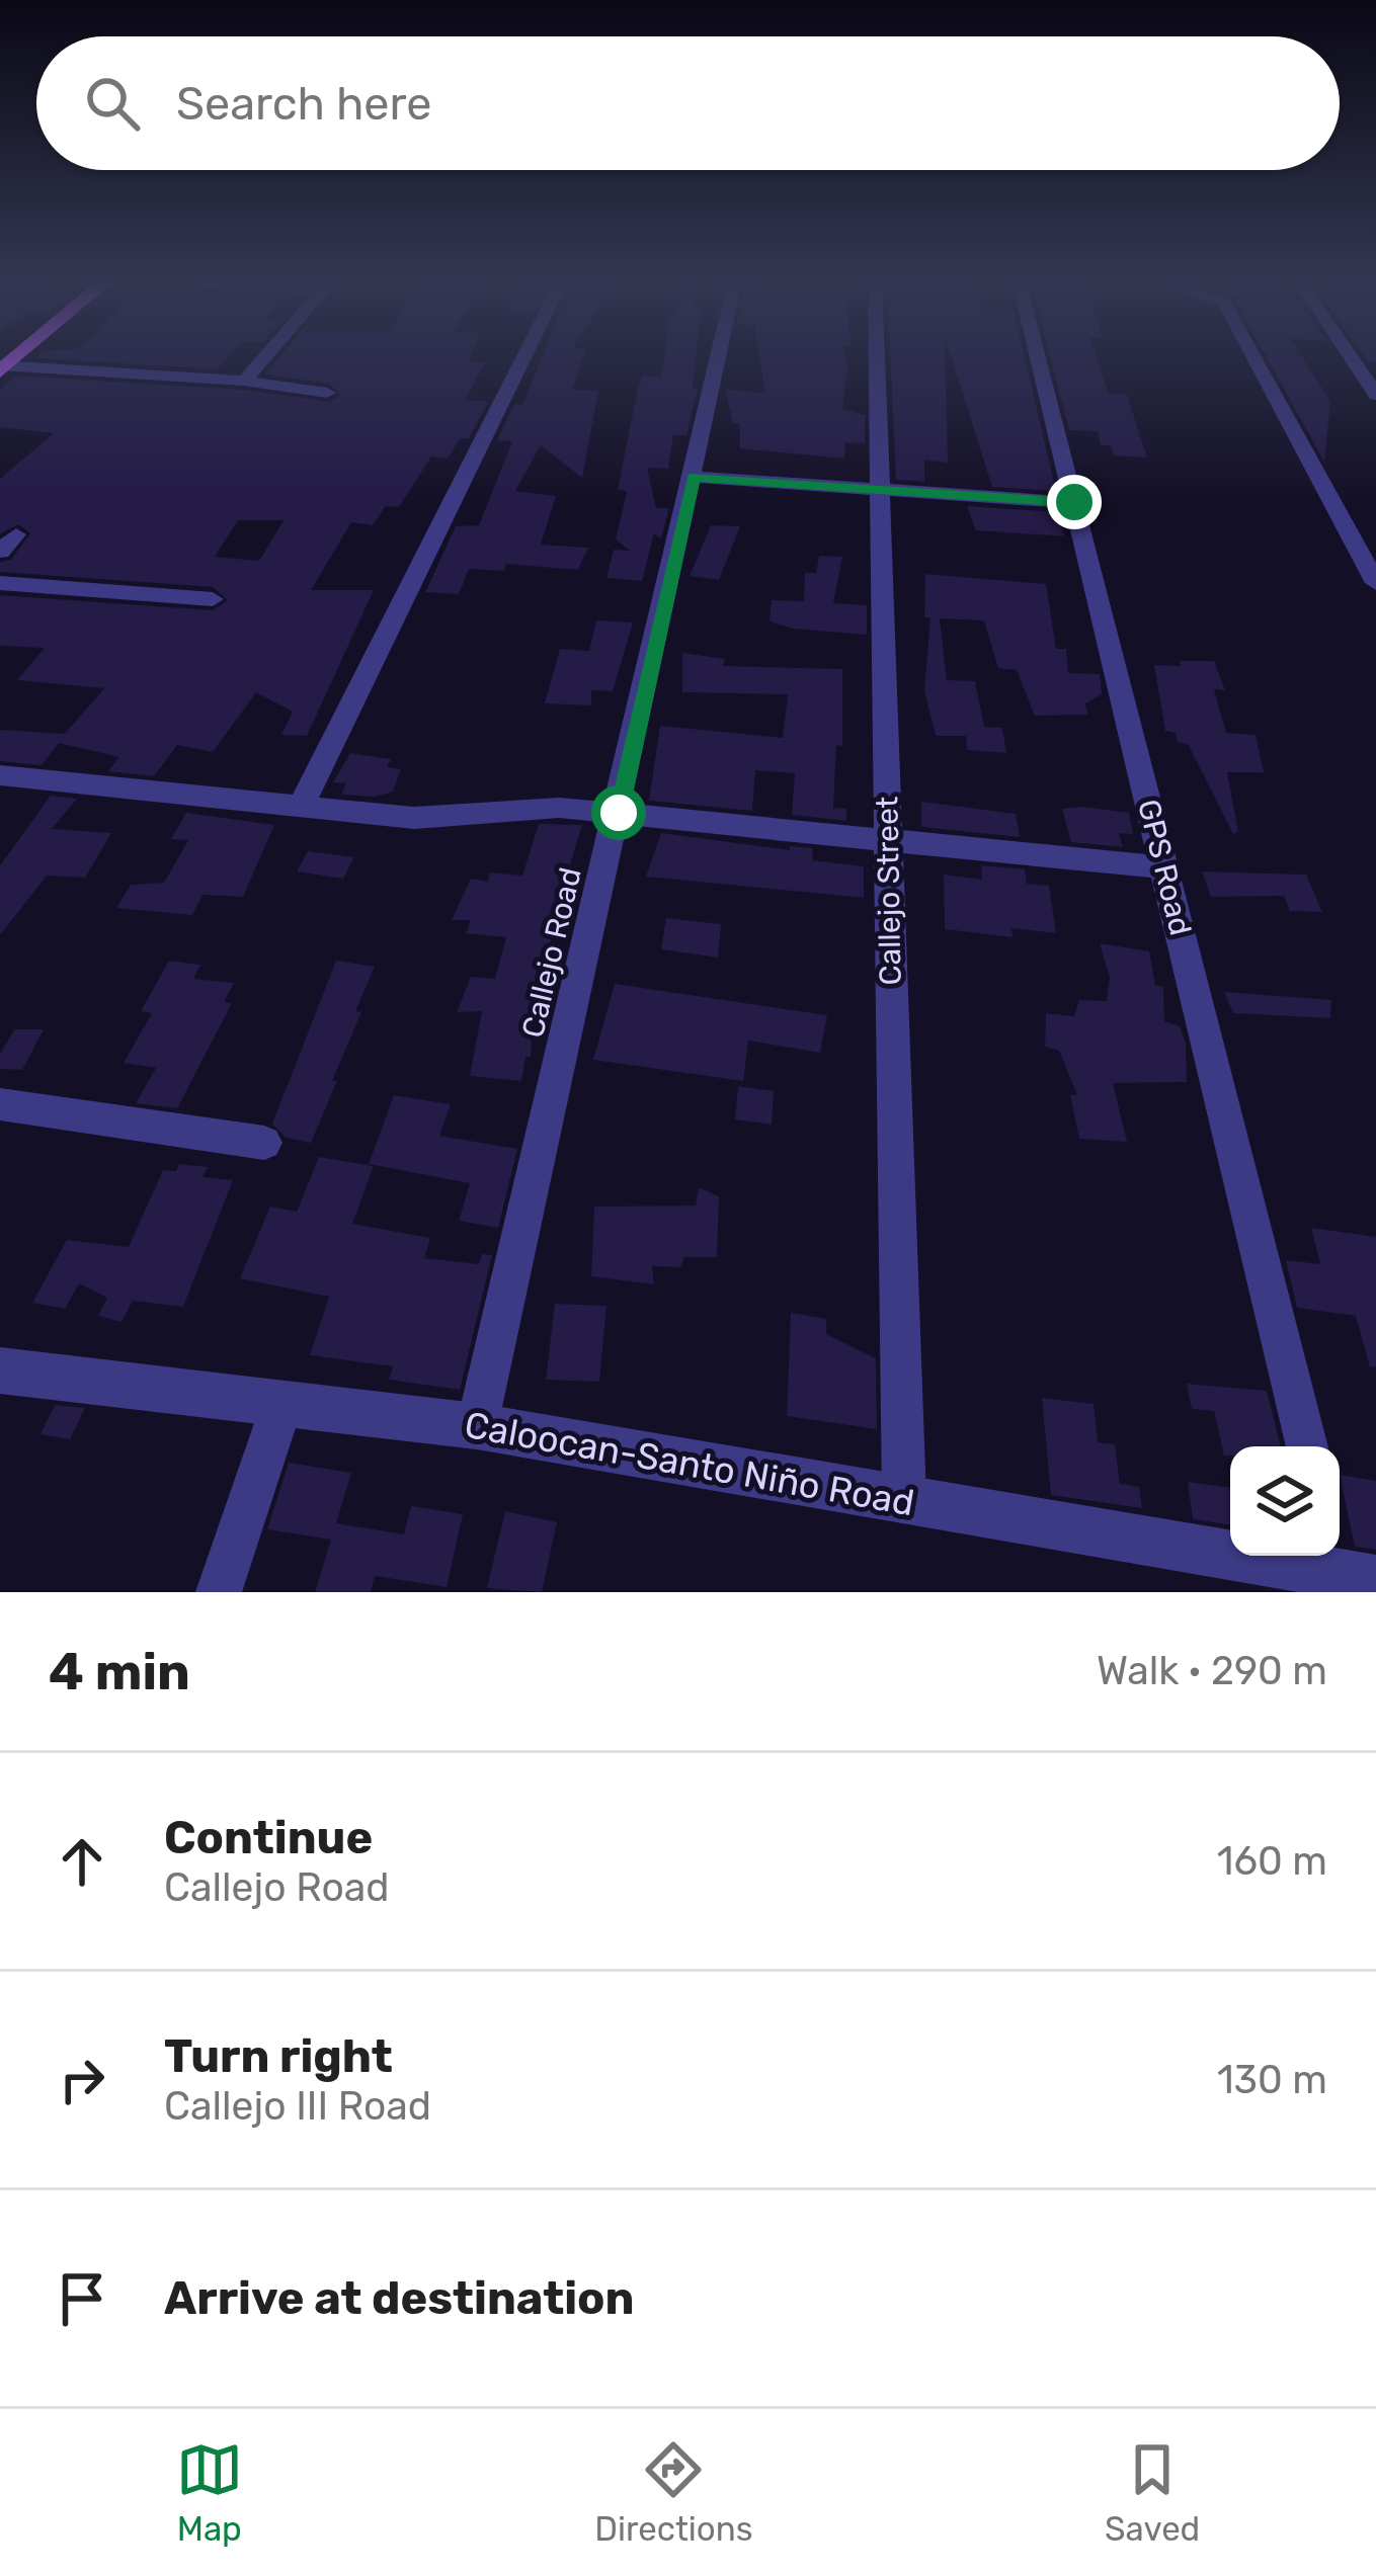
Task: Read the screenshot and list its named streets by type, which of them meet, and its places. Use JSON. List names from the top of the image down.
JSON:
{
  "streets": {
    "street": [
      "GPS Road",
      "Callejo Street",
      "Callejo Road",
      "Caloocan-Santo Niño Road"
    ]
  },
  "crossings": [
    ["Callejo Street", "Caloocan-Santo Niño Road"],
    ["Callejo Road", "Caloocan-Santo Niño Road"]
  ],
  "page": {
    "search": "Search here",
    "heading": ["4 min", "Walk · 290 m"],
    "list": [
      ["Continue", "Callejo Road", "160 m"],
      ["Turn right", "Callejo III Road", "130 m"],
      "Arrive at destination"
    ],
    "nav": ["Map", "Directions", "Saved"]
  }
}
